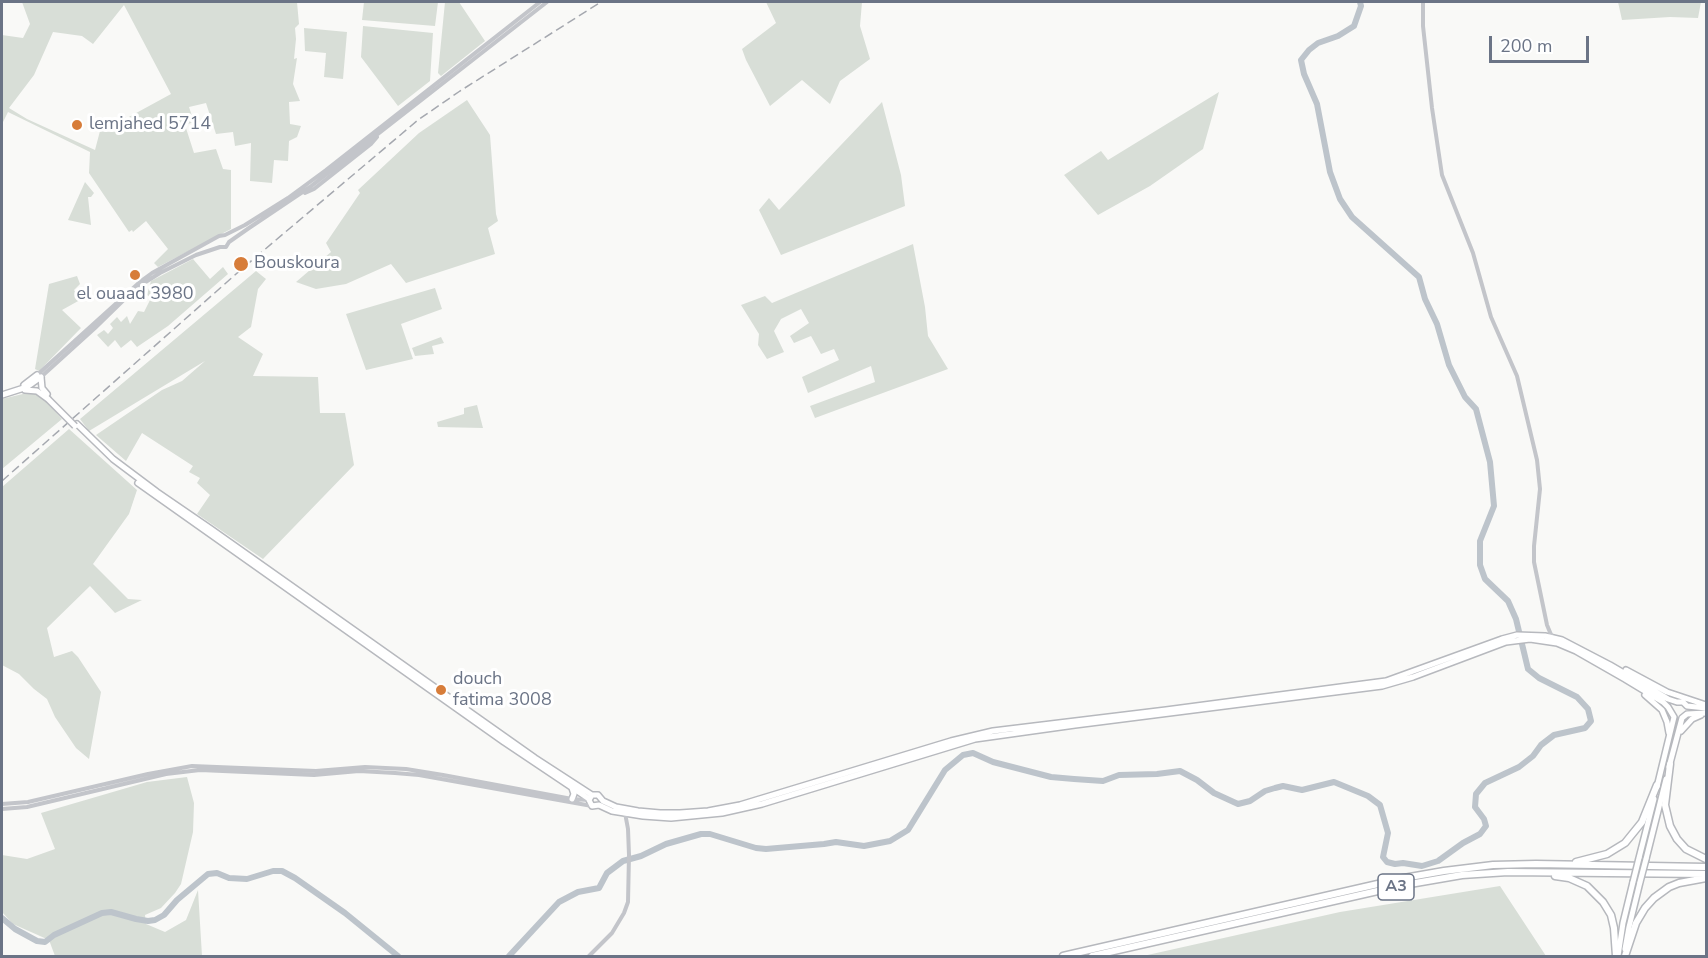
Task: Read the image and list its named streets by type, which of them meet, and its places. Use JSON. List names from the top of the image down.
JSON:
{
  "streets": {
    "highway": ["A3"]
  },
  "places": [
    "lemjahed 5714",
    "Bouskoura",
    "el ouaad 3980",
    "douch fatima 3008"
  ],
  "scale_bar": "200 m"
}
